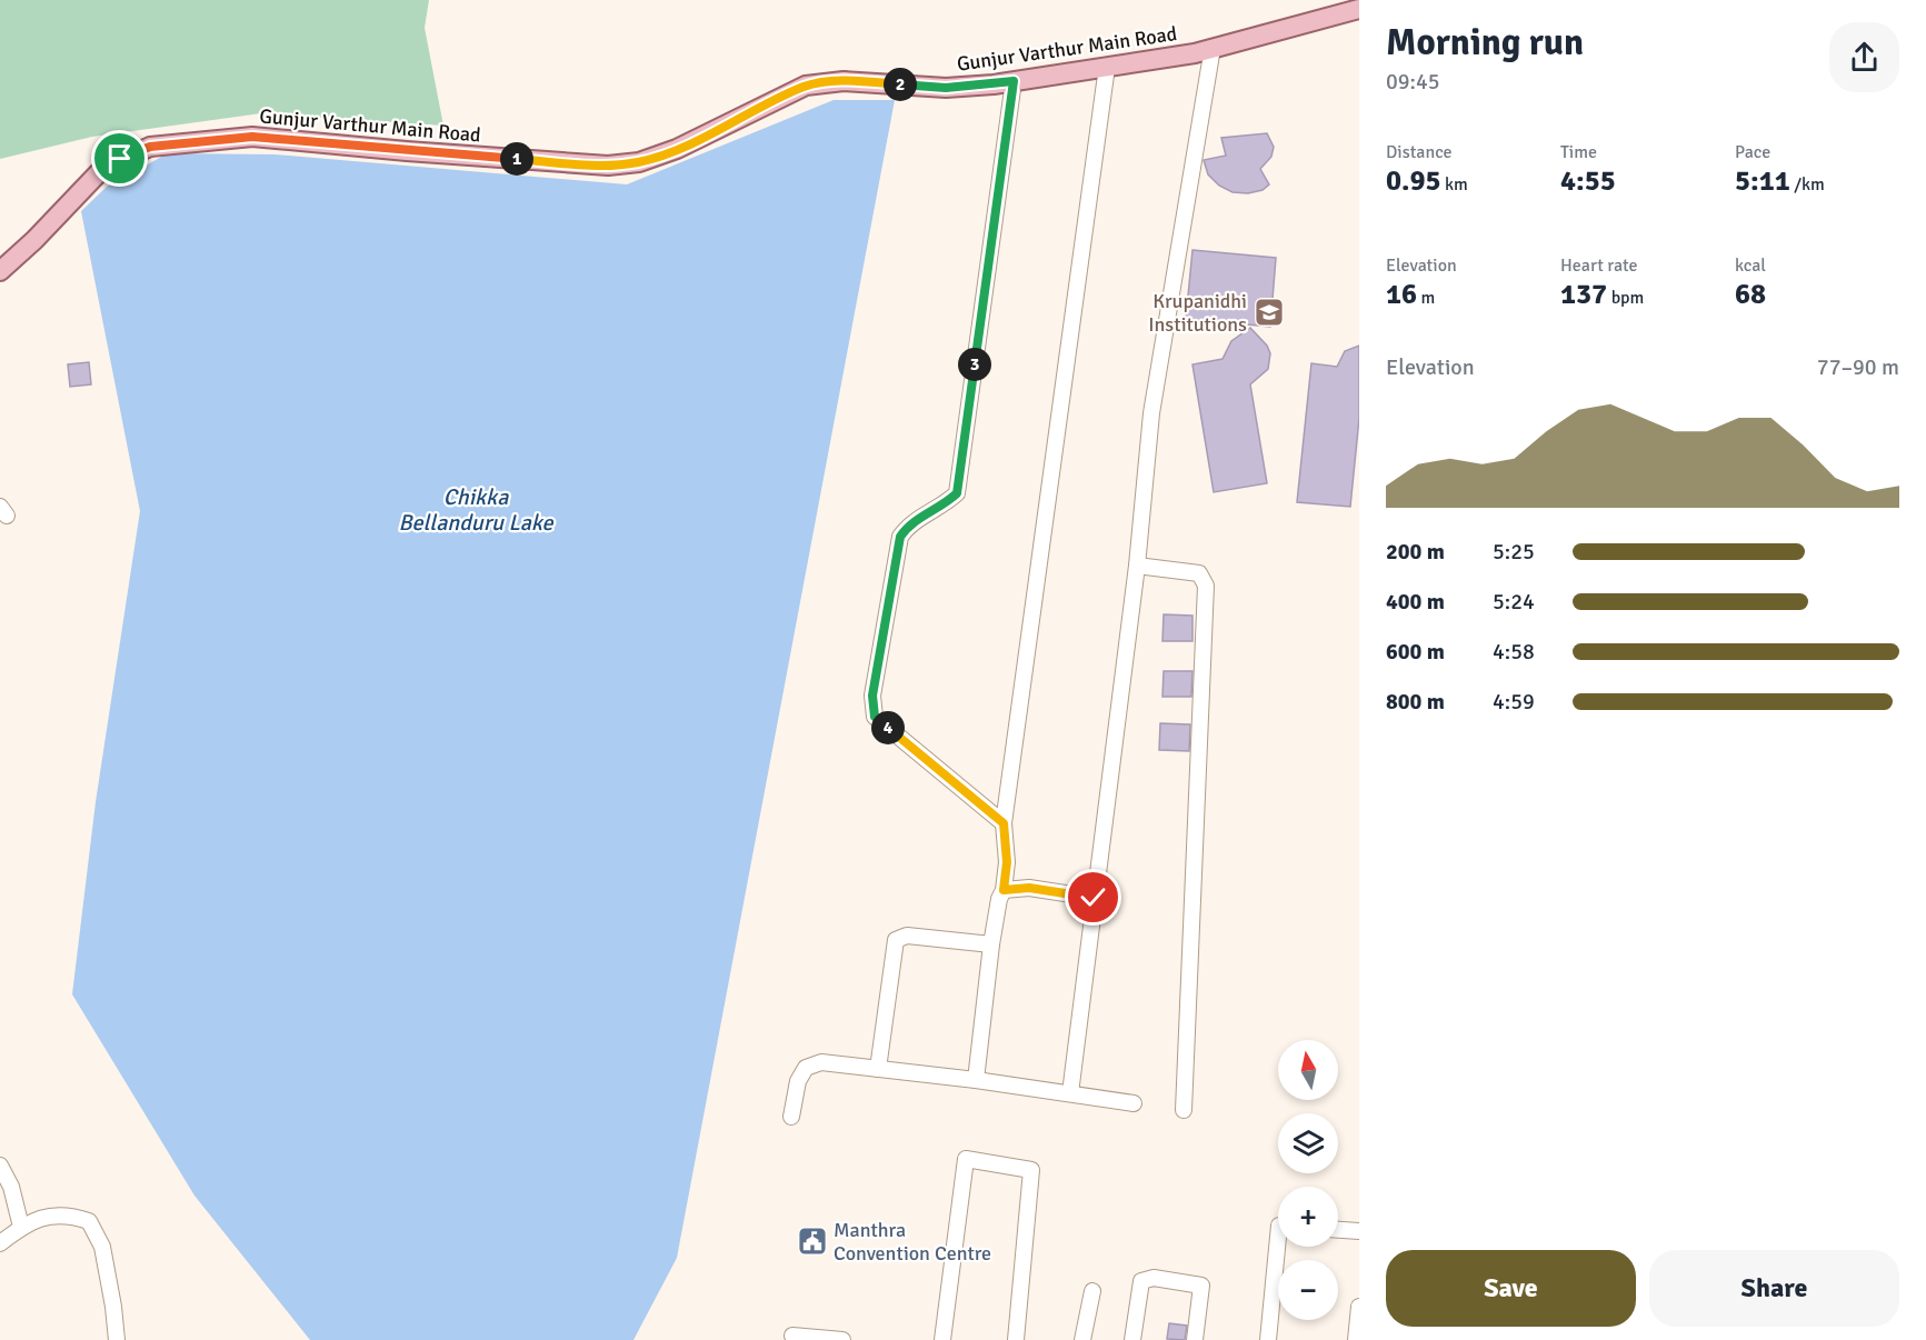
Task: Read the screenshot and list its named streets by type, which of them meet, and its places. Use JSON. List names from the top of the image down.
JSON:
{
  "streets": {
    "main road": ["Gunjur Varthur Main Road"]
  },
  "water": ["Chikka Bellanduru Lake"],
  "places": {
    "school or university": ["Krupanidhi Institutions"],
    "public building": ["Manthra Convention Centre"]
  },
  "north": "top",
  "page": {
    "heading": ["Morning run", "09:45"],
    "pins": [
      "2",
      "1",
      "3",
      "4"
    ],
    "stats": [
      ["Distance", "0.95 km"],
      ["Time", "4:55"],
      ["Pace", "5:11 /km"],
      ["Elevation", "16 m"],
      ["Heart rate", "137 bpm"],
      ["kcal", "68"]
    ],
    "chart": ["Elevation", "77–90 m"],
    "list": [
      {
        "name": "200 m",
        "note": "5:25"
      },
      {
        "name": "400 m",
        "note": "5:24"
      },
      {
        "name": "600 m",
        "note": "4:58"
      },
      {
        "name": "800 m",
        "note": "4:59"
      }
    ],
    "map_buttons": ["+", "−"],
    "buttons": ["Save", "Share"]
  }
}
